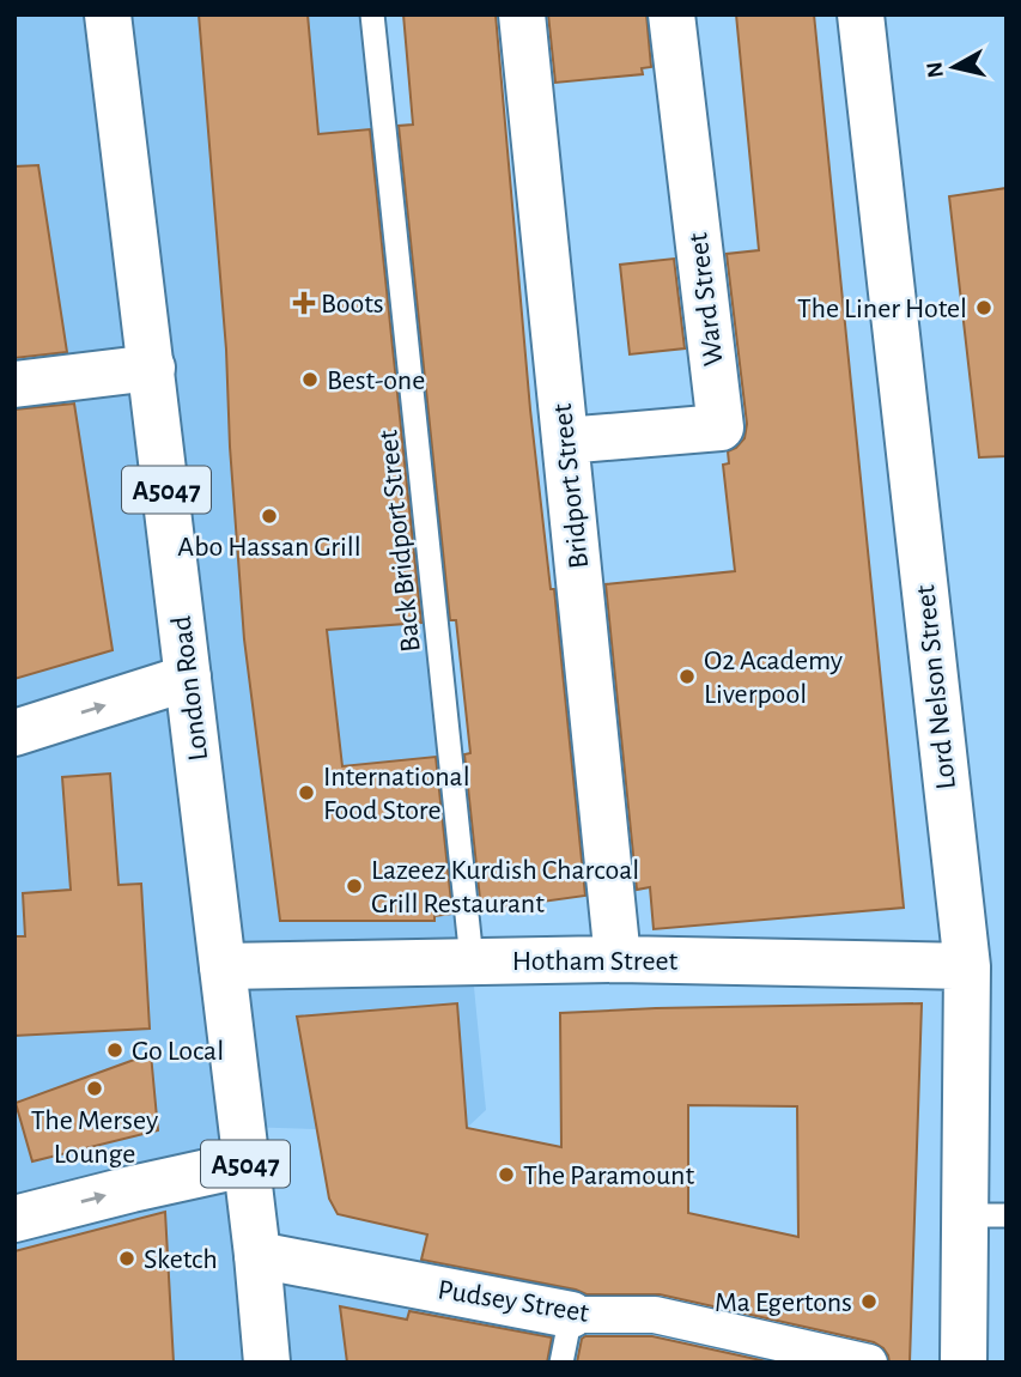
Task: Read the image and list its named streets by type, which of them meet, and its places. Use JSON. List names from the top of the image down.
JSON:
{
  "streets": {
    "street": [
      "Ward Street",
      "Bridport Street",
      "A5047",
      "Lord Nelson Street",
      "London Road",
      "Hotham Street",
      "Pudsey Street"
    ],
    "lane": ["Back Bridport Street"]
  },
  "crossings": [
    ["Ward Street", "Bridport Street"],
    ["Bridport Street", "Hotham Street"],
    ["Back Bridport Street", "Hotham Street"],
    ["Lord Nelson Street", "Hotham Street"],
    ["London Road", "Hotham Street"],
    ["London Road", "Pudsey Street"]
  ],
  "places": {
    "health": ["Boots"],
    "other": [
      "The Liner Hotel",
      "Best-one",
      "Abo Hassan Grill",
      "O2 Academy Liverpool",
      "International Food Store",
      "Lazeez Kurdish Charcoal Grill Restaurant",
      "Go Local",
      "The Mersey Lounge",
      "The Paramount",
      "Sketch",
      "Ma Egertons"
    ]
  },
  "north": "left"
}
